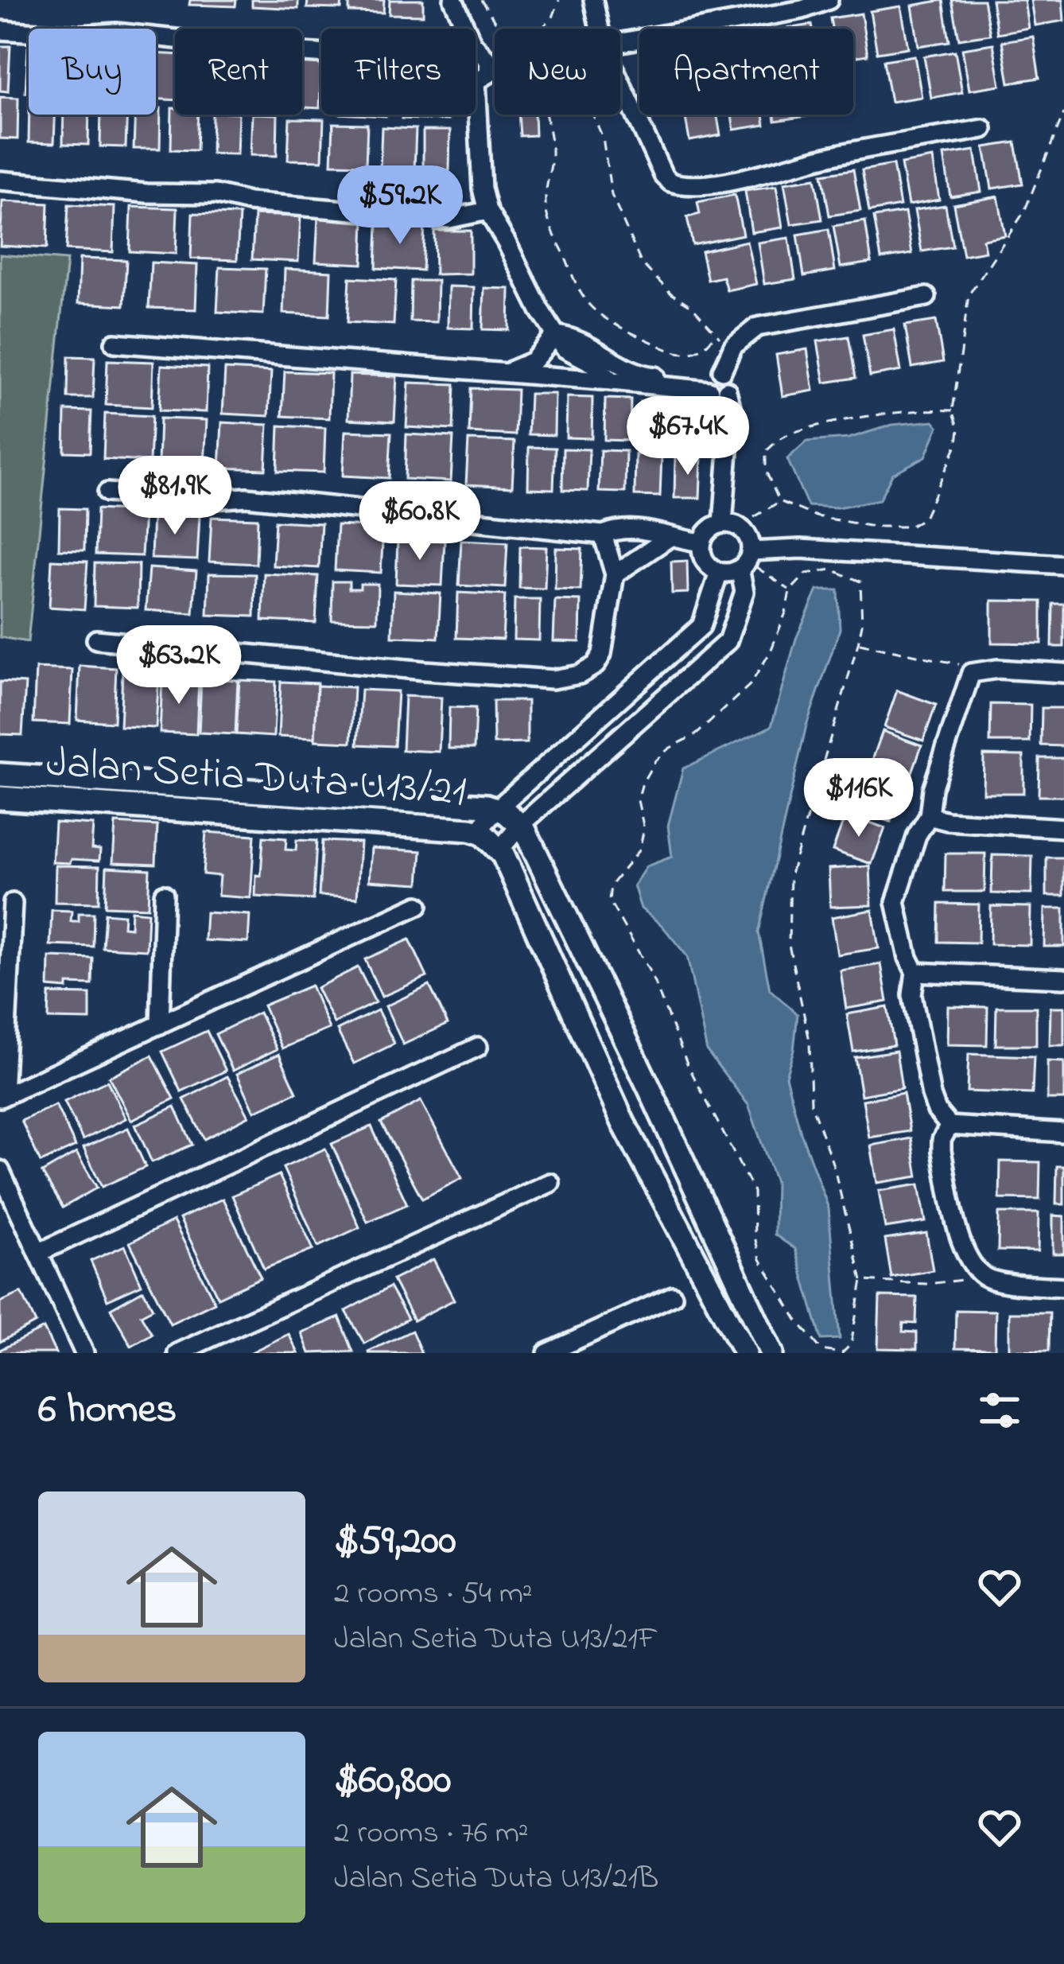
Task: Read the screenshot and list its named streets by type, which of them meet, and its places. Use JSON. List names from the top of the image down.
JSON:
{
  "streets": {
    "main road": ["Jalan Setia Duta U13/21"]
  },
  "page": {
    "chip": [
      "Buy",
      "Rent",
      "Filters",
      "New",
      "Apartment"
    ],
    "price": [
      "$59.2K",
      "$67.4K",
      "$81.9K",
      "$60.8K",
      "$63.2K",
      "$116K"
    ],
    "heading": "6 homes",
    "list": [
      {
        "name": "$59,200",
        "note": "2 rooms · 54 m² · Jalan Setia Duta U13/21F"
      },
      {
        "name": "$60,800",
        "note": "2 rooms · 76 m² · Jalan Setia Duta U13/21B"
      }
    ]
  }
}
